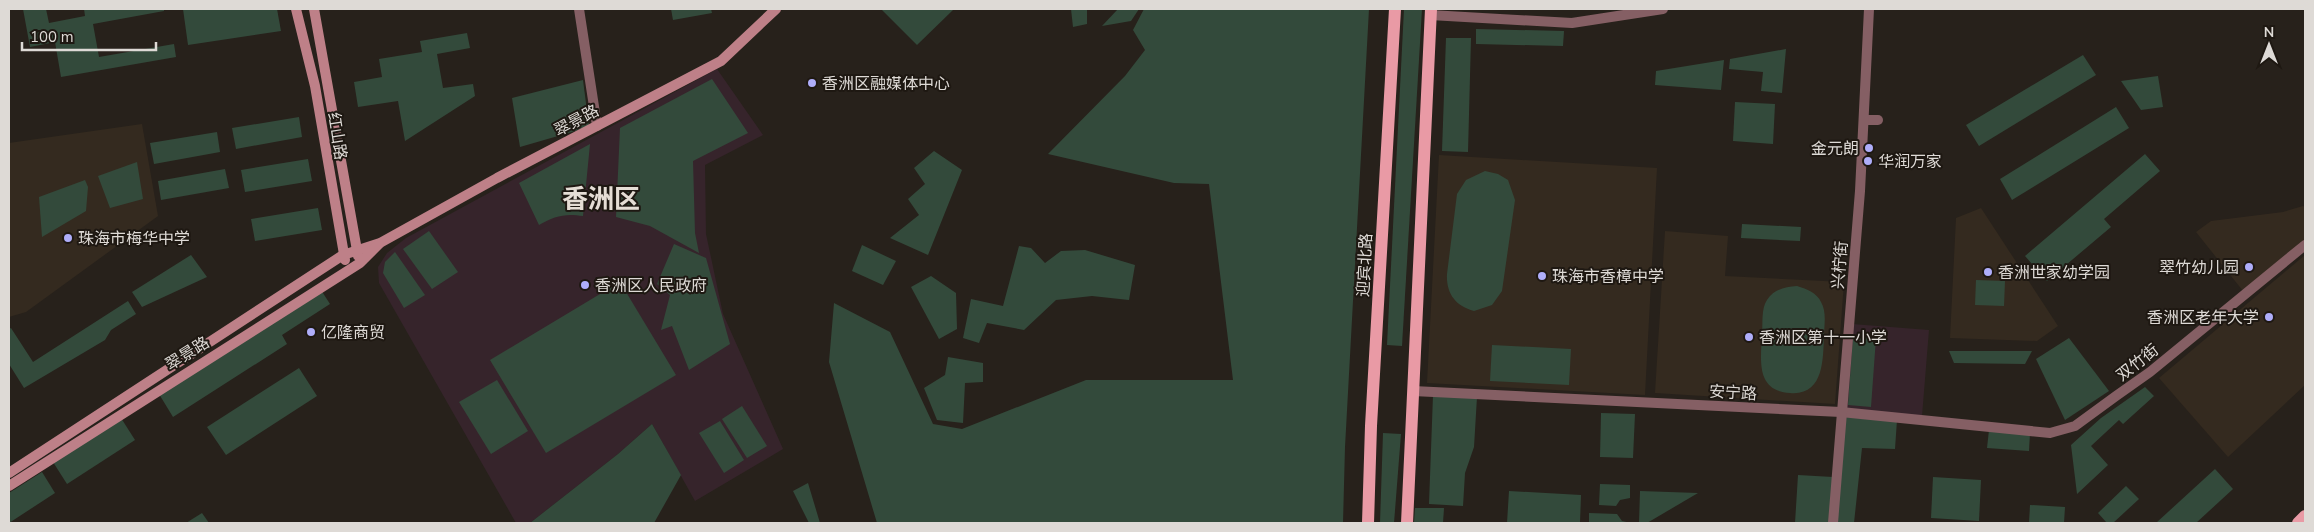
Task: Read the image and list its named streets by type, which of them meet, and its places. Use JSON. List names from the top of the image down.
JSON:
{
  "streets": {
    "main road": ["翠景路", "红山路", "迎宾北路"],
    "street": ["兴柠街", "双竹街", "安宁路"]
  },
  "crossings": [
    ["翠景路", "红山路"],
    ["兴柠街", "安宁路"],
    ["双竹街", "安宁路"]
  ],
  "districts": ["香洲区"],
  "places": [
    "香洲区融媒体中心",
    "金元朗",
    "华润万家",
    "珠海市梅华中学",
    "翠竹幼儿园",
    "香洲世家幼学园",
    "珠海市香樟中学",
    "香洲区人民政府",
    "香洲区老年大学",
    "亿隆商贸",
    "香洲区第十一小学"
  ],
  "scale_bar": "100 m",
  "north": "top"
}
